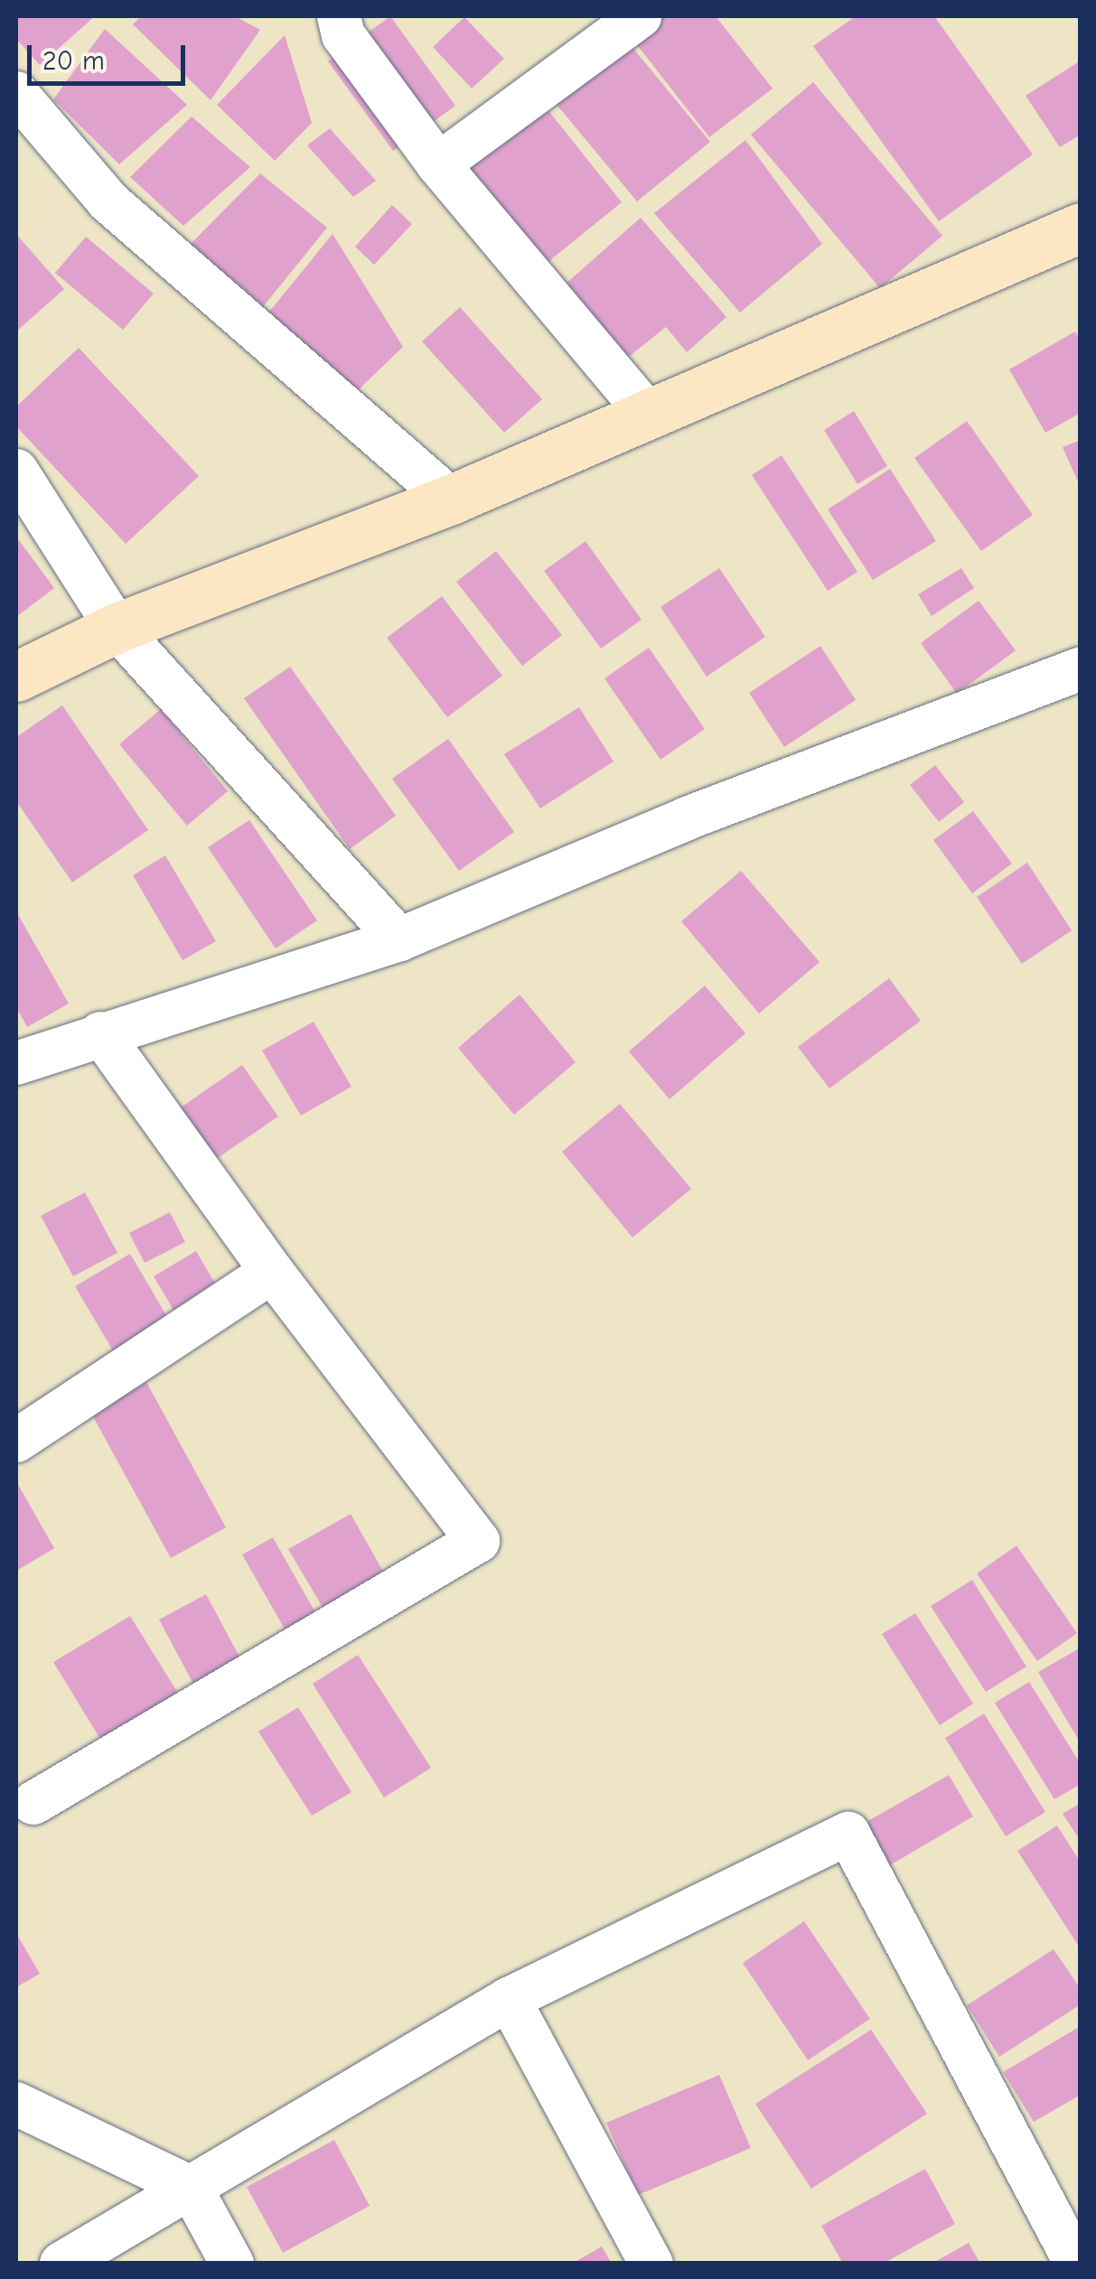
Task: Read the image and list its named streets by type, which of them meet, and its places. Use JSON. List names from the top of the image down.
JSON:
{
  "scale_bar": "20 m"
}
